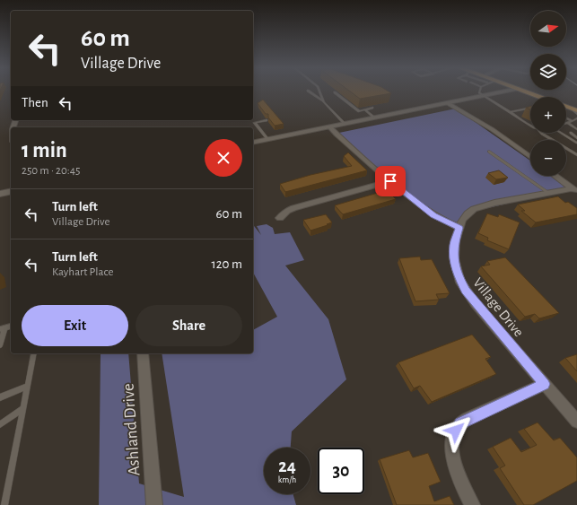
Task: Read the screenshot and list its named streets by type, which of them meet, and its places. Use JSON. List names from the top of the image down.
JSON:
{
  "streets": {
    "street": ["Village Drive", "Ashland Drive"]
  },
  "north": "right",
  "page": {
    "map_buttons": ["+", "−"],
    "turn": ["60 m", "Village Drive"],
    "then": "Then",
    "heading": ["1 min", "250 m · 20:45"],
    "list": [
      {
        "name": "Turn left",
        "note": "Village Drive",
        "value": "60 m"
      },
      {
        "name": "Turn left",
        "note": "Kayhart Place",
        "value": "120 m"
      }
    ],
    "buttons": ["Exit", "Share"],
    "speed": "24 km/h",
    "limit": "30"
  }
}
